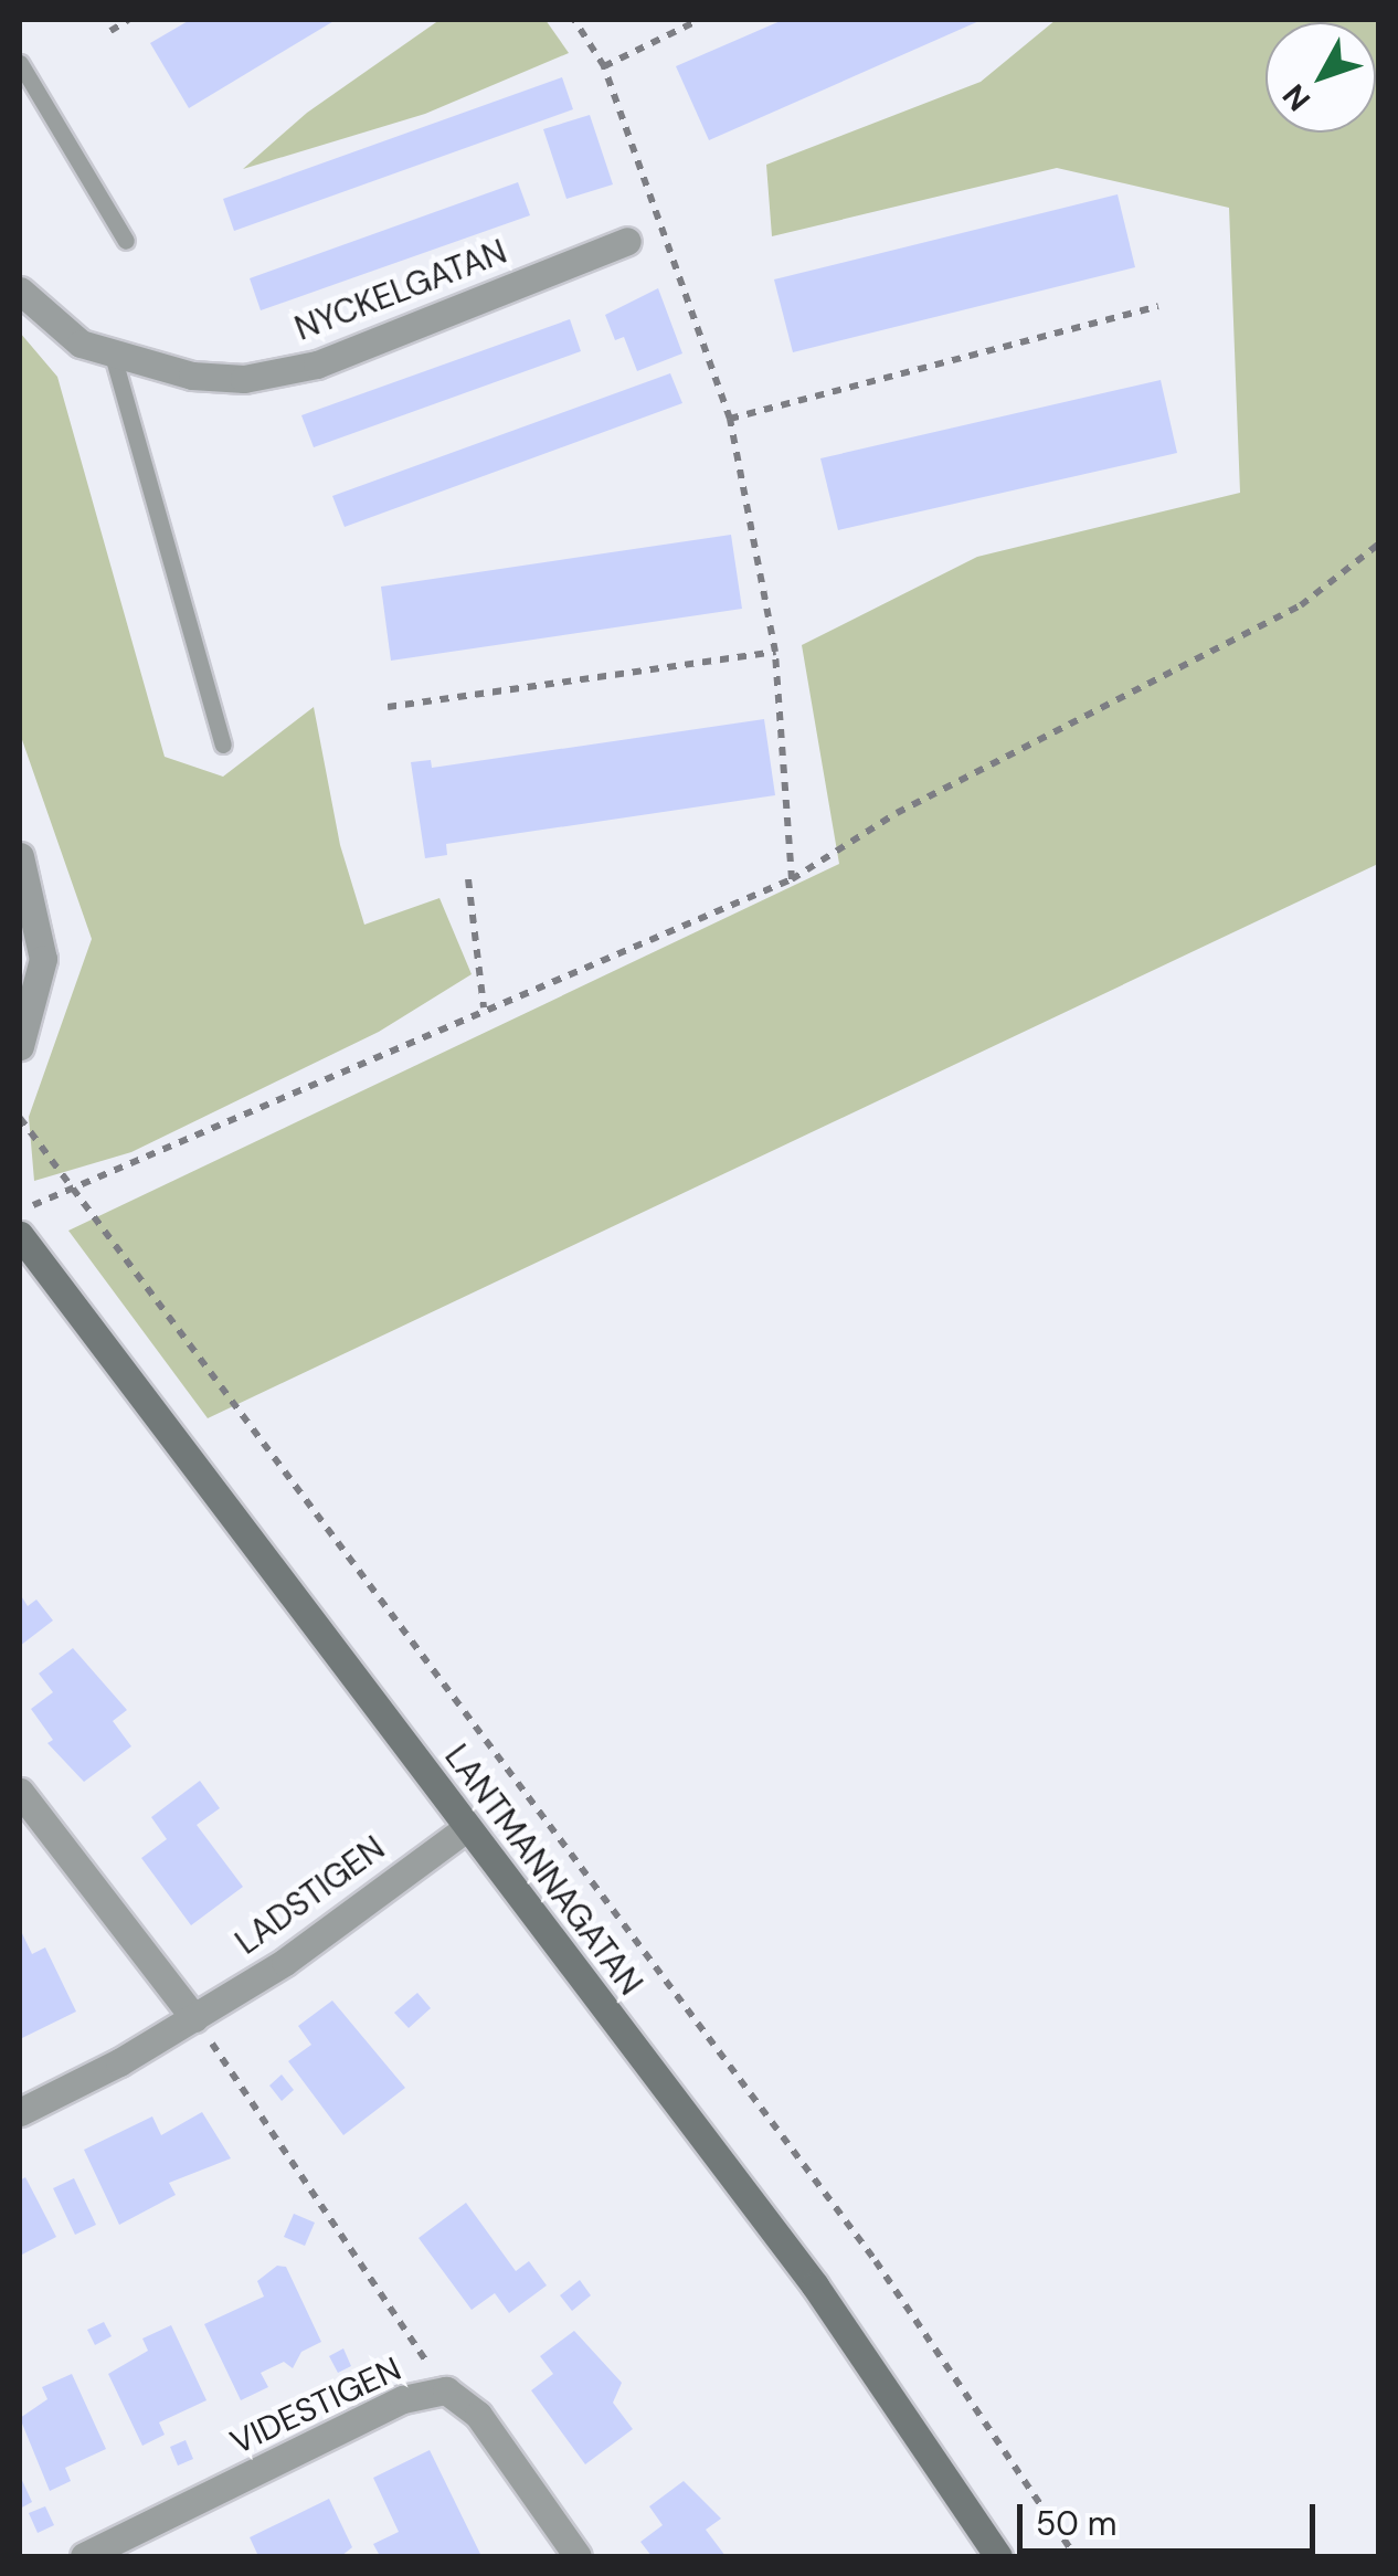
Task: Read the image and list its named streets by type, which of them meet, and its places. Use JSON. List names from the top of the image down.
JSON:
{
  "streets": {
    "street": [
      "NYCKELGATAN",
      "LANTMANNAGATAN",
      "LADSTIGEN",
      "VIDESTIGEN"
    ]
  },
  "crossings": [
    ["LANTMANNAGATAN", "LADSTIGEN"]
  ],
  "scale_bar": "50 m",
  "north": "bottom left"
}
